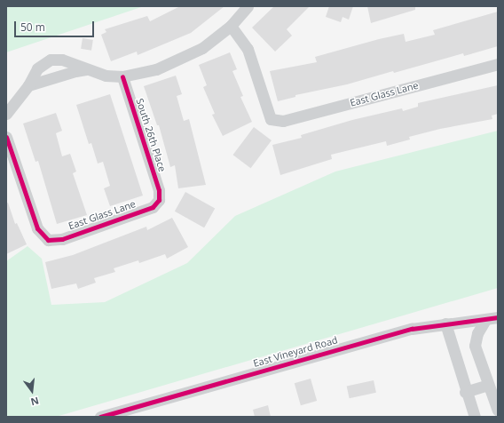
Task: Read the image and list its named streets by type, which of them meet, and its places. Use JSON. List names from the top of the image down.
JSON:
{
  "streets": {
    "street": ["East Glass Lane", "South 26th Place", "East Vineyard Road"]
  },
  "crossings": [
    ["East Glass Lane", "South 26th Place"]
  ],
  "scale_bar": "50 m",
  "north": "bottom"
}
